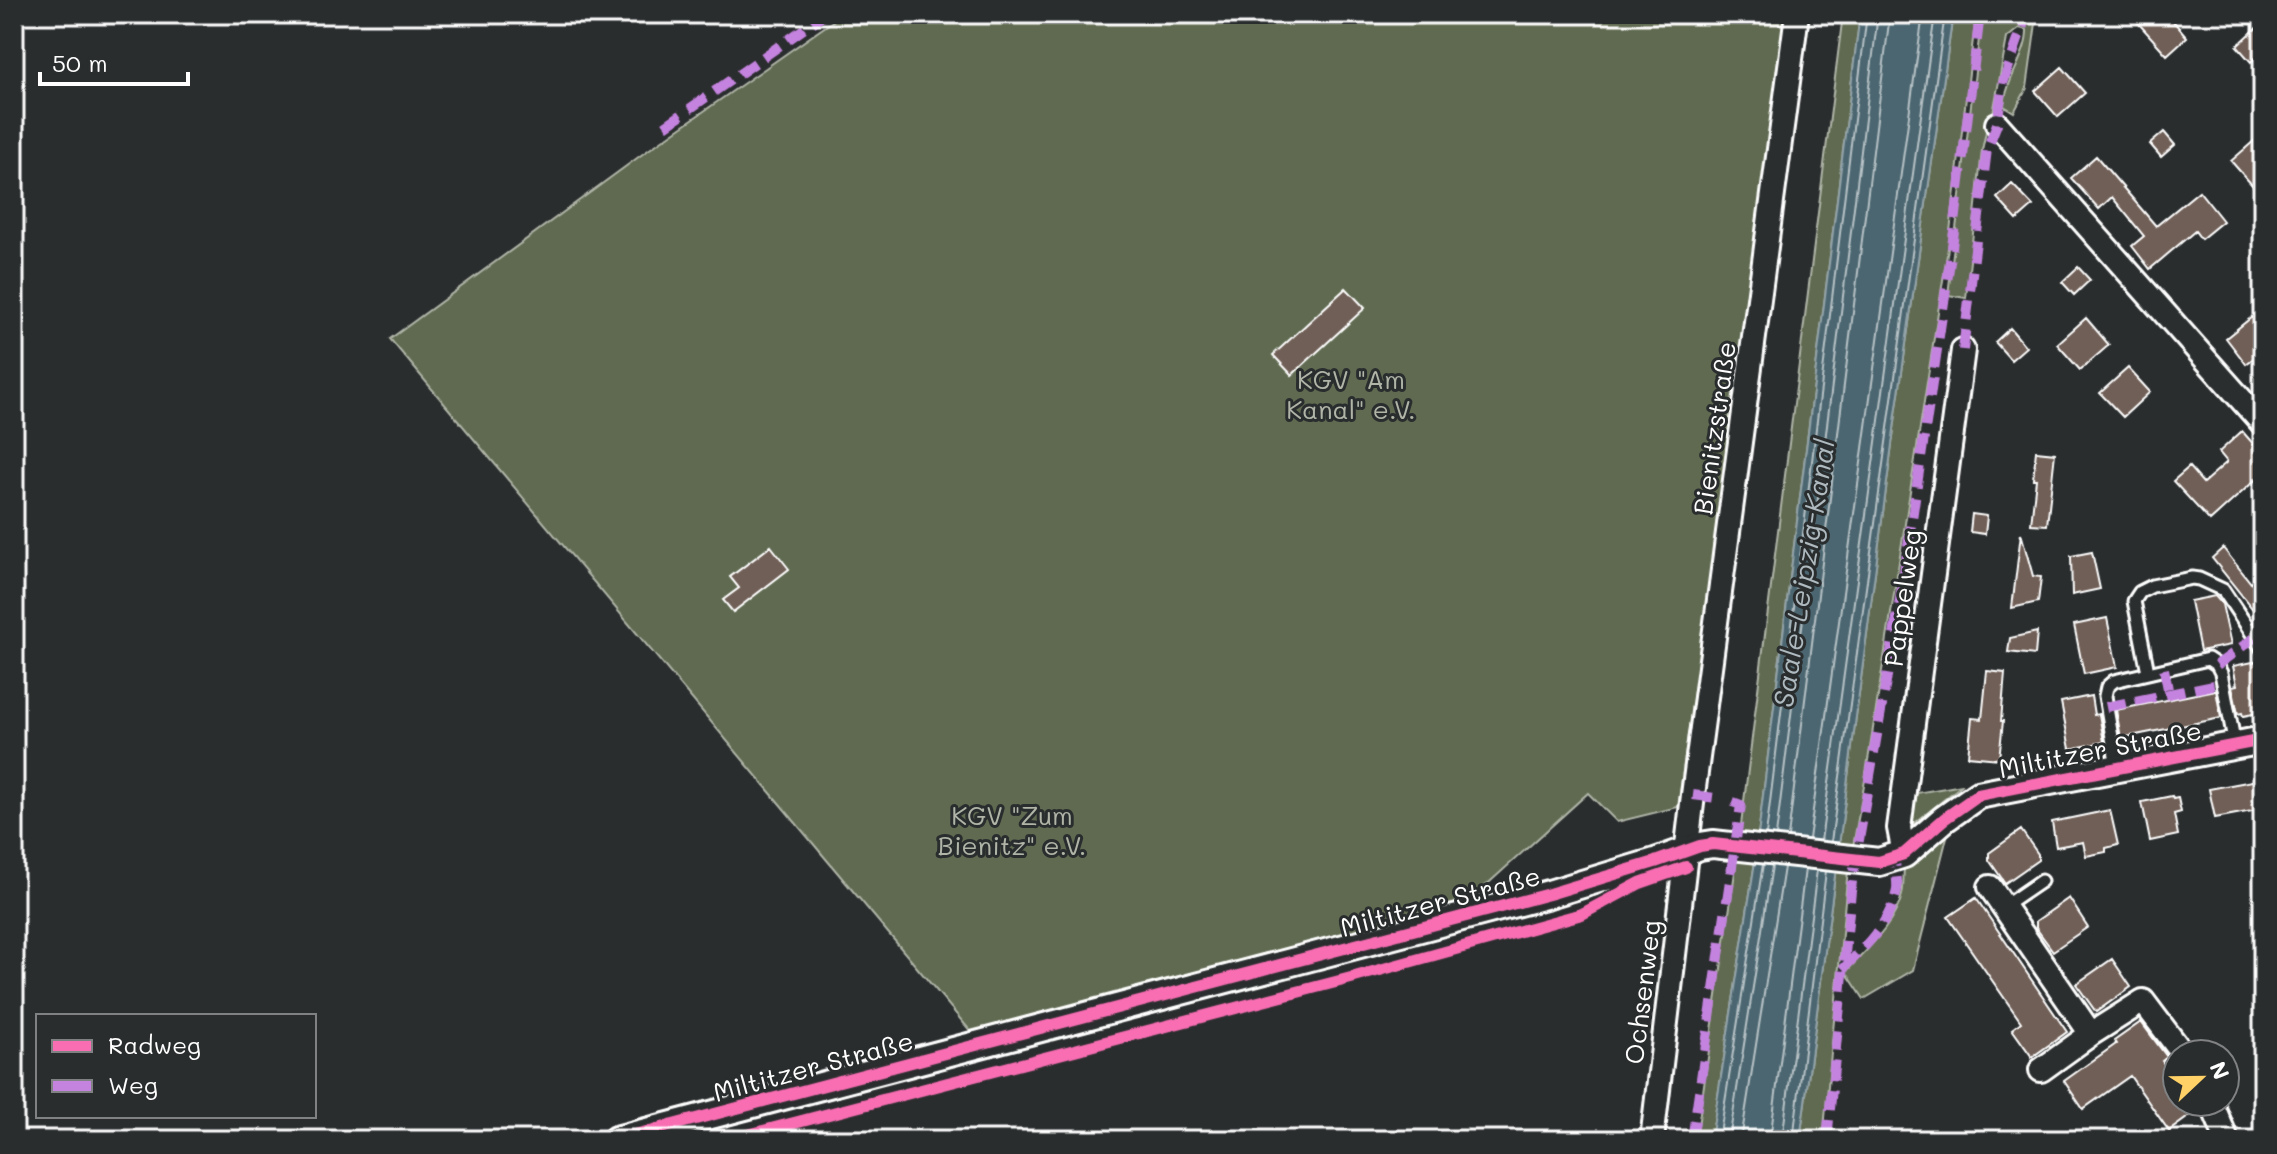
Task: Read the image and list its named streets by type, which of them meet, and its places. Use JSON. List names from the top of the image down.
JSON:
{
  "streets": {
    "street": [
      "Bienitzstraße",
      "Pappelweg",
      "Miltitzer Straße",
      "Ochsenweg"
    ]
  },
  "crossings": [
    ["Bienitzstraße", "Miltitzer Straße"],
    ["Bienitzstraße", "Ochsenweg"],
    ["Pappelweg", "Miltitzer Straße"],
    ["Miltitzer Straße", "Ochsenweg"]
  ],
  "water": ["Saale-Leipzig-Kanal"],
  "parks": ["KGV \"Am Kanal\" e.V.", "KGV \"Zum Bienitz\" e.V."],
  "legend": ["Radweg", "Weg"],
  "scale_bar": "50 m",
  "north": "right"
}
